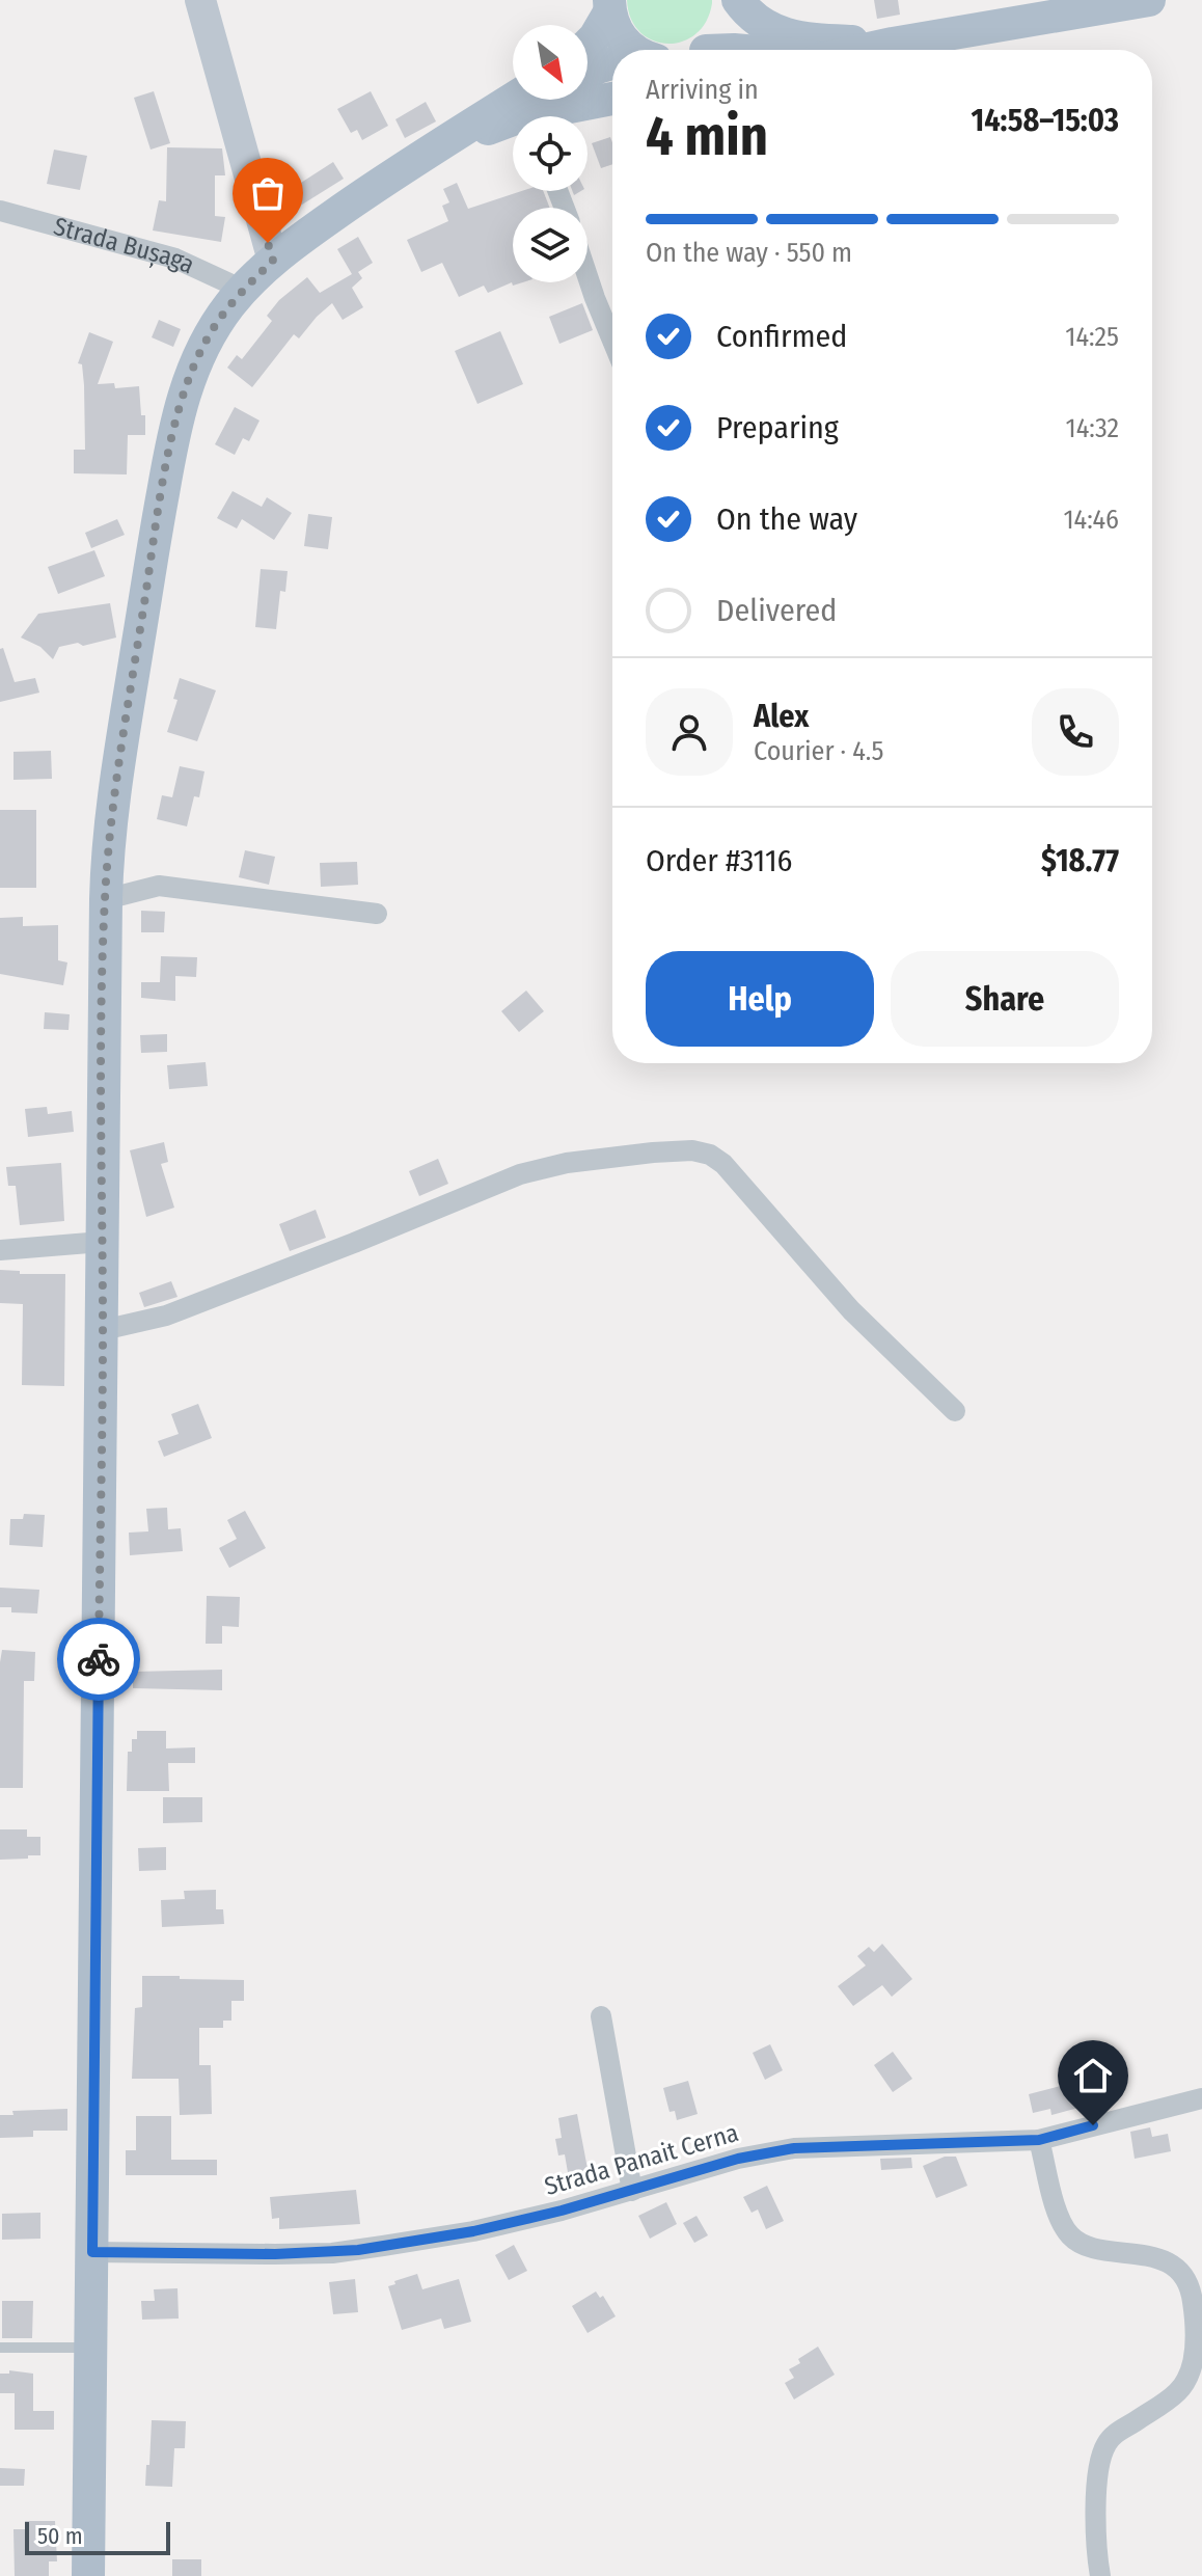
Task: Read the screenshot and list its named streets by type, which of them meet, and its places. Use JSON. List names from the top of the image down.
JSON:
{
  "streets": {
    "street": ["Strada Bușaga", "Strada Panait Cerna"]
  },
  "scale_bar": "50 m",
  "north": "bottom right",
  "page": {
    "heading": ["4 min", "Arriving in", "14:58–15:03"],
    "panel": [
      "Alex",
      "Courier · 4.5",
      "Order #3116",
      "$18.77"
    ],
    "bar": "On the way · 550 m",
    "list": [
      ["Confirmed", "14:25"],
      ["Preparing", "14:32"],
      ["On the way", "14:46"],
      "Delivered"
    ],
    "buttons": ["Help", "Share"],
    "scale": "50 m"
  }
}
